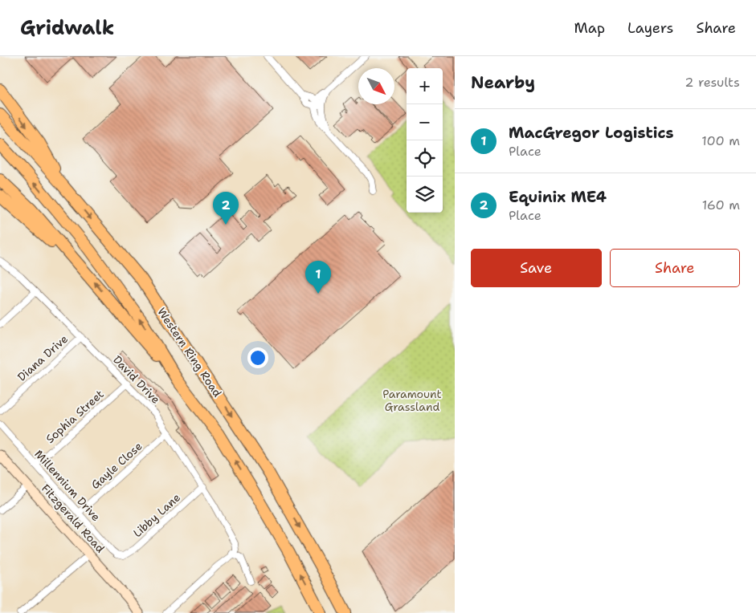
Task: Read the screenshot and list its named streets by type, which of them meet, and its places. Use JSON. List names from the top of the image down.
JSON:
{
  "streets": {
    "highway": ["Western Ring Road"],
    "street": [
      "Diana Drive",
      "David Drive",
      "Sophia Street",
      "Gayle Close",
      "Millennium Drive",
      "Libby Lane",
      "Fitzgerald Road"
    ]
  },
  "crossings": [
    ["Diana Drive", "David Drive"],
    ["David Drive", "Sophia Street"],
    ["David Drive", "Gayle Close"],
    ["David Drive", "Libby Lane"],
    ["Sophia Street", "Millennium Drive"],
    ["Gayle Close", "Millennium Drive"],
    ["Millennium Drive", "Libby Lane"]
  ],
  "parks": ["Paramount Grassland"],
  "north": "bottom right",
  "page": {
    "header": "Gridwalk",
    "nav": ["Map", "Layers", "Share"],
    "heading": ["Nearby", "2 results"],
    "map_buttons": ["+", "−"],
    "list": [
      {
        "mark": "1",
        "name": "MacGregor Logistics",
        "note": "Place",
        "value": "100 m"
      },
      {
        "mark": "2",
        "name": "Equinix ME4",
        "note": "Place",
        "value": "160 m"
      }
    ],
    "pins": ["2", "1"],
    "buttons": ["Save", "Share"]
  }
}
